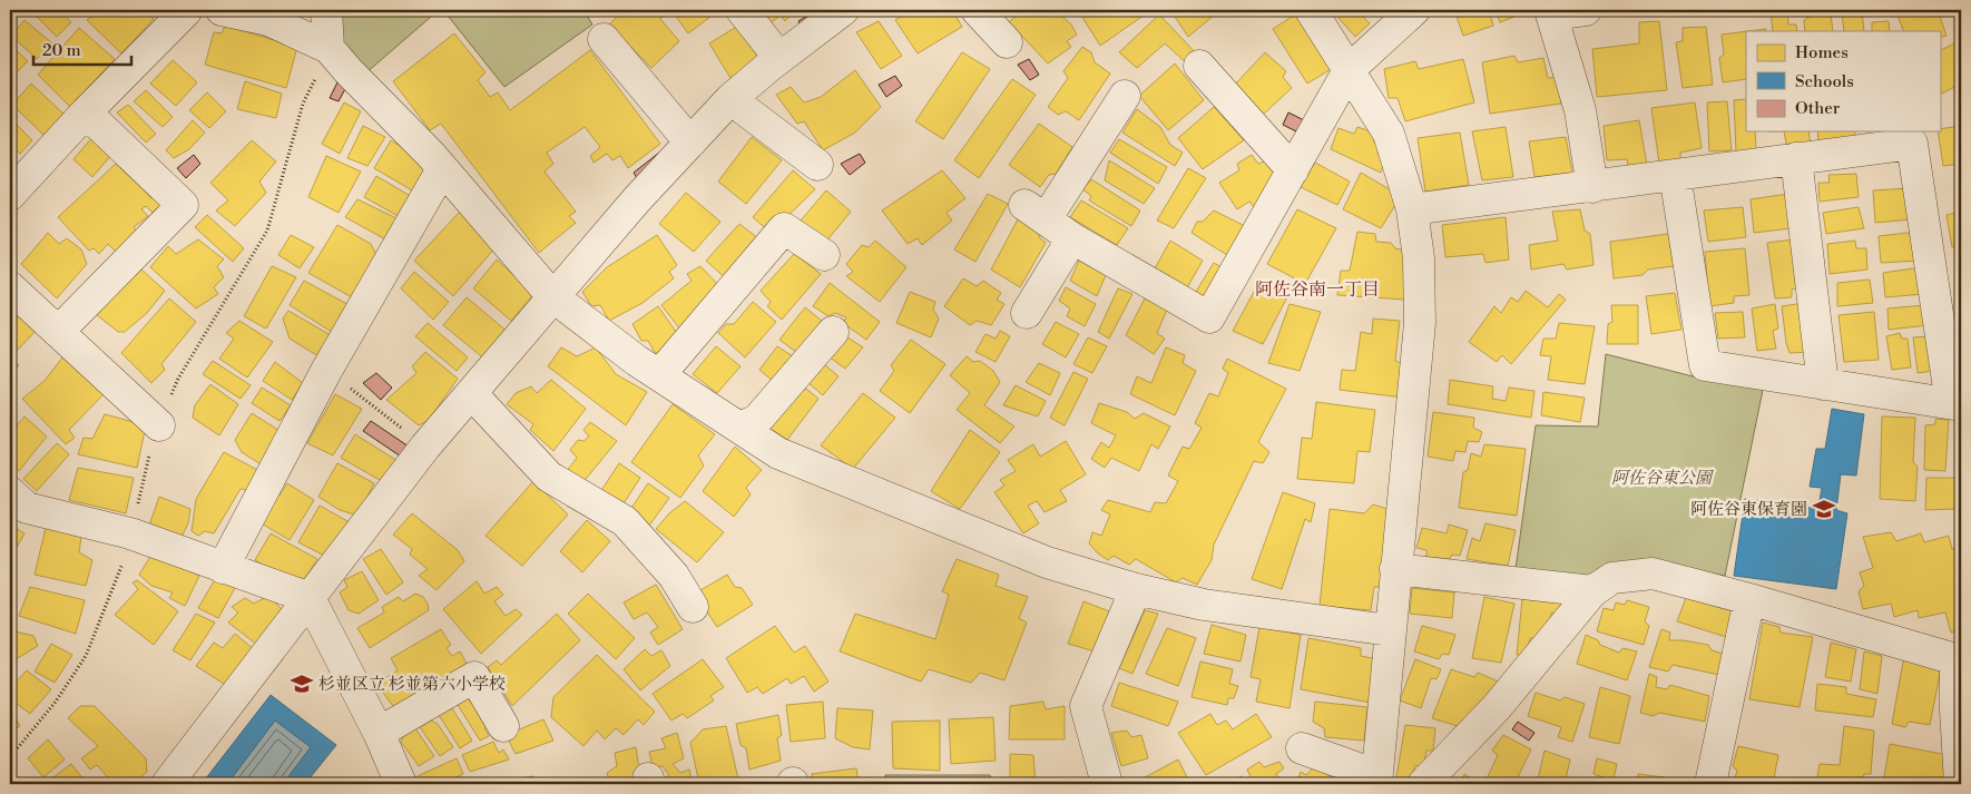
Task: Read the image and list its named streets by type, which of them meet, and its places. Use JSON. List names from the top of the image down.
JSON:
{
  "districts": ["阿佐谷南一丁目"],
  "parks": ["阿佐谷東公園"],
  "places": {
    "school or university": ["阿佐谷東保育園", "杉並区立 杉並第六小学校"]
  },
  "legend": ["Homes", "Schools", "Other"],
  "scale_bar": "20 m"
}
